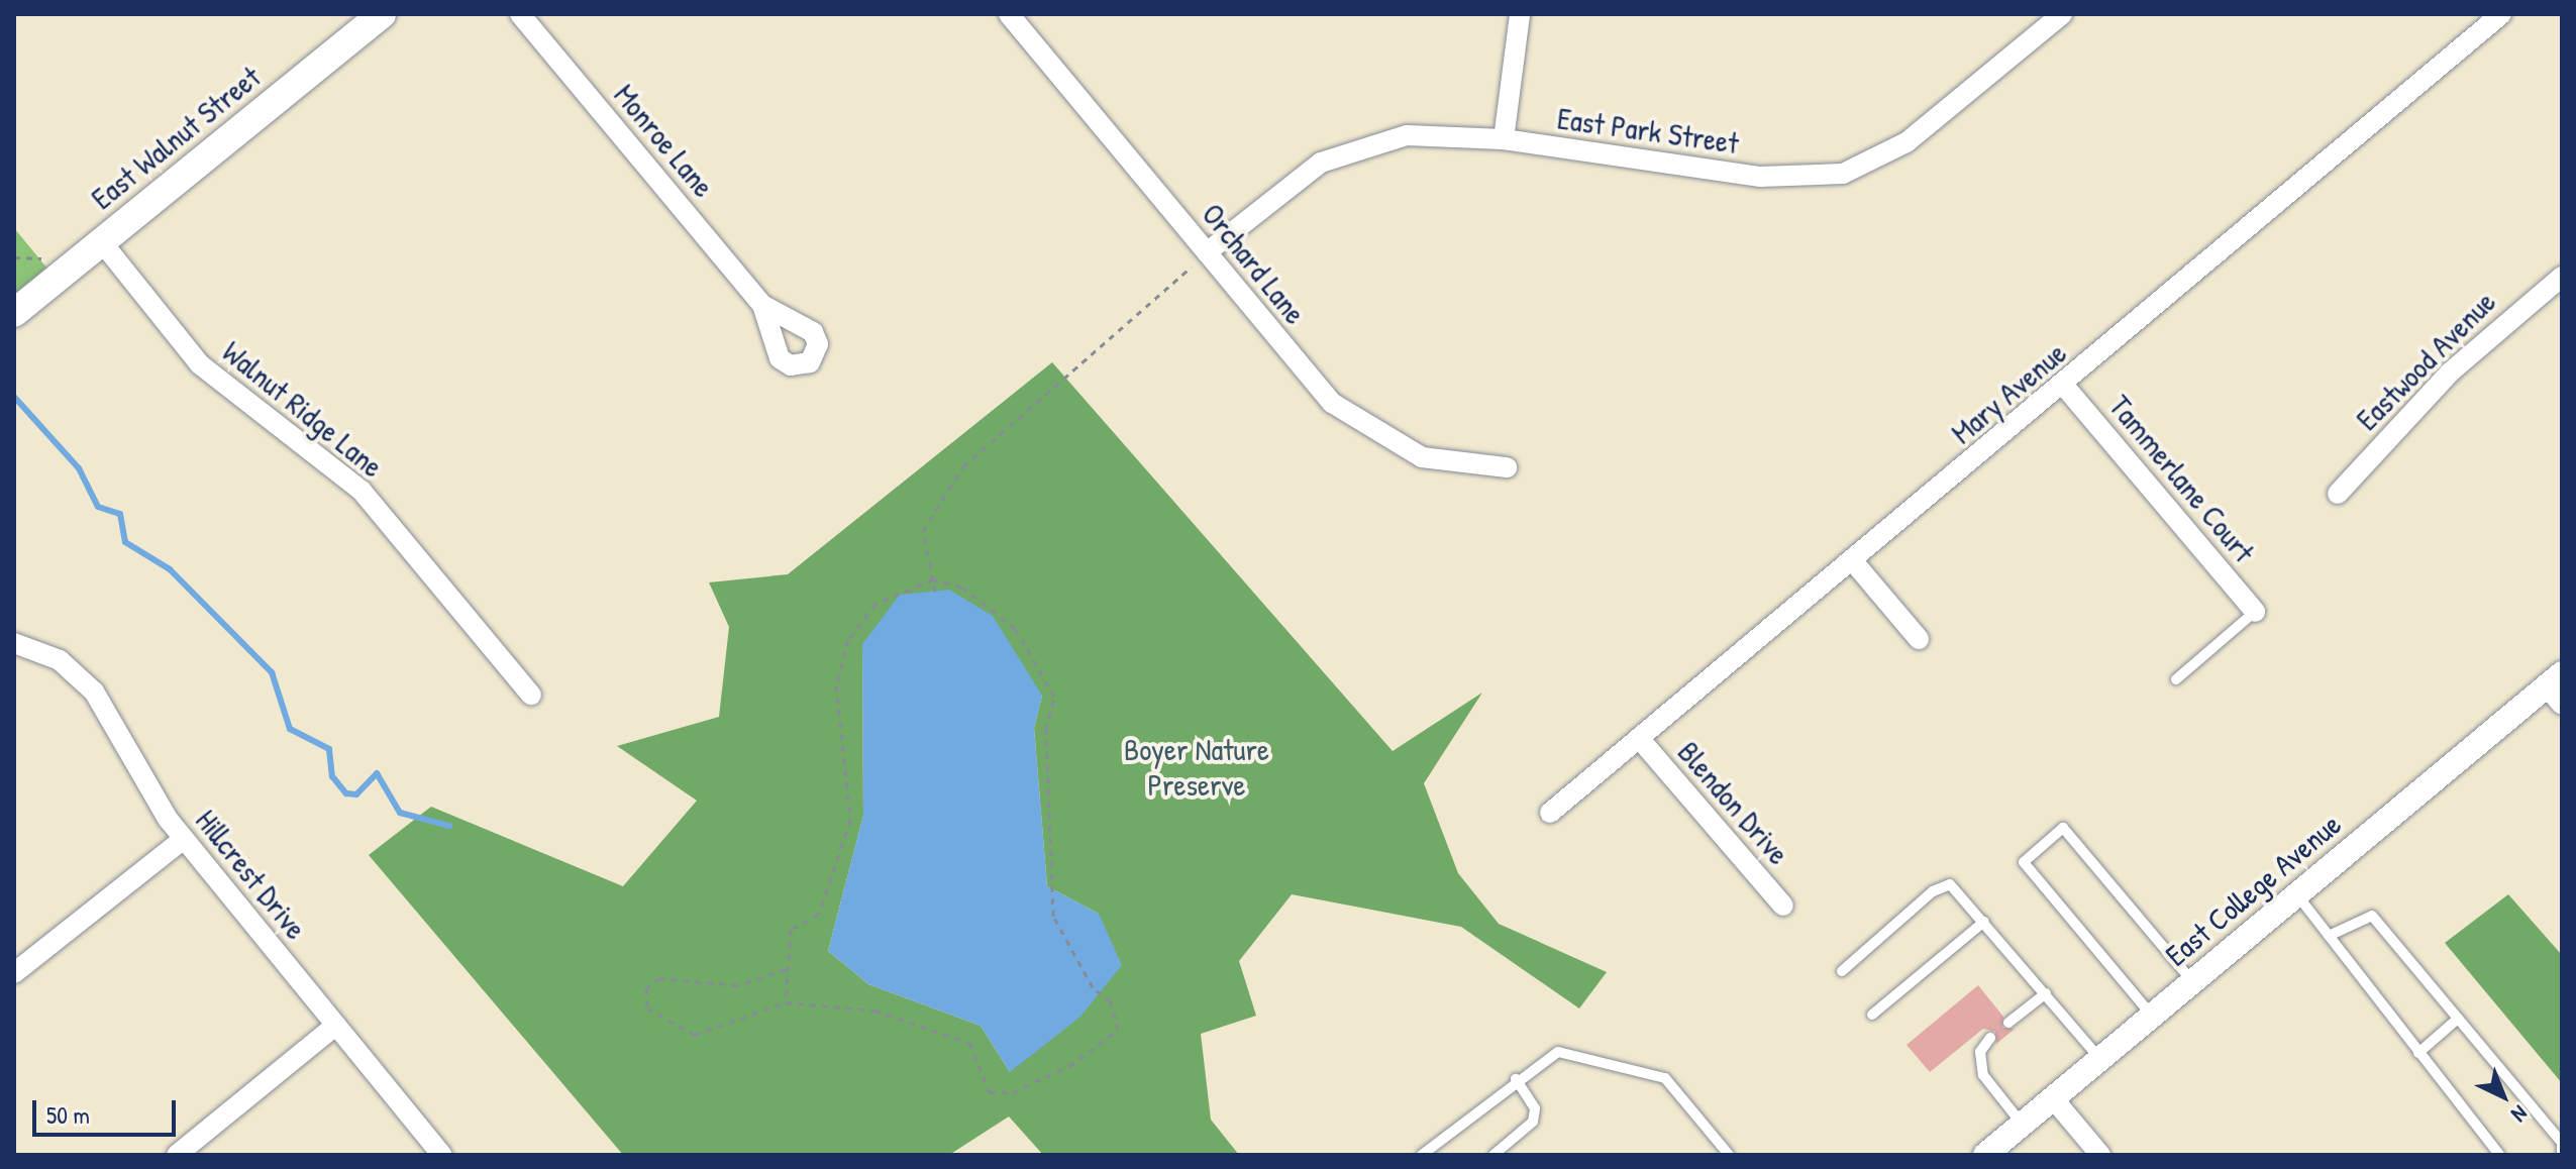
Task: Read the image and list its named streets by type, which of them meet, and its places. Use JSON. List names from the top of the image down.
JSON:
{
  "streets": {
    "main road": ["East Walnut Street"],
    "street": [
      "East Park Street",
      "Monroe Lane",
      "Orchard Lane",
      "Eastwood Avenue",
      "Mary Avenue",
      "Walnut Ridge Lane",
      "Tammerlane Court",
      "Blendon Drive",
      "Hillcrest Drive",
      "East College Avenue"
    ]
  },
  "crossings": [
    ["East Park Street", "Orchard Lane"],
    ["East Walnut Street", "Walnut Ridge Lane"],
    ["Mary Avenue", "Tammerlane Court"],
    ["Mary Avenue", "Blendon Drive"]
  ],
  "parks": ["Boyer Nature Preserve"],
  "scale_bar": "50 m",
  "north": "bottom right"
}
